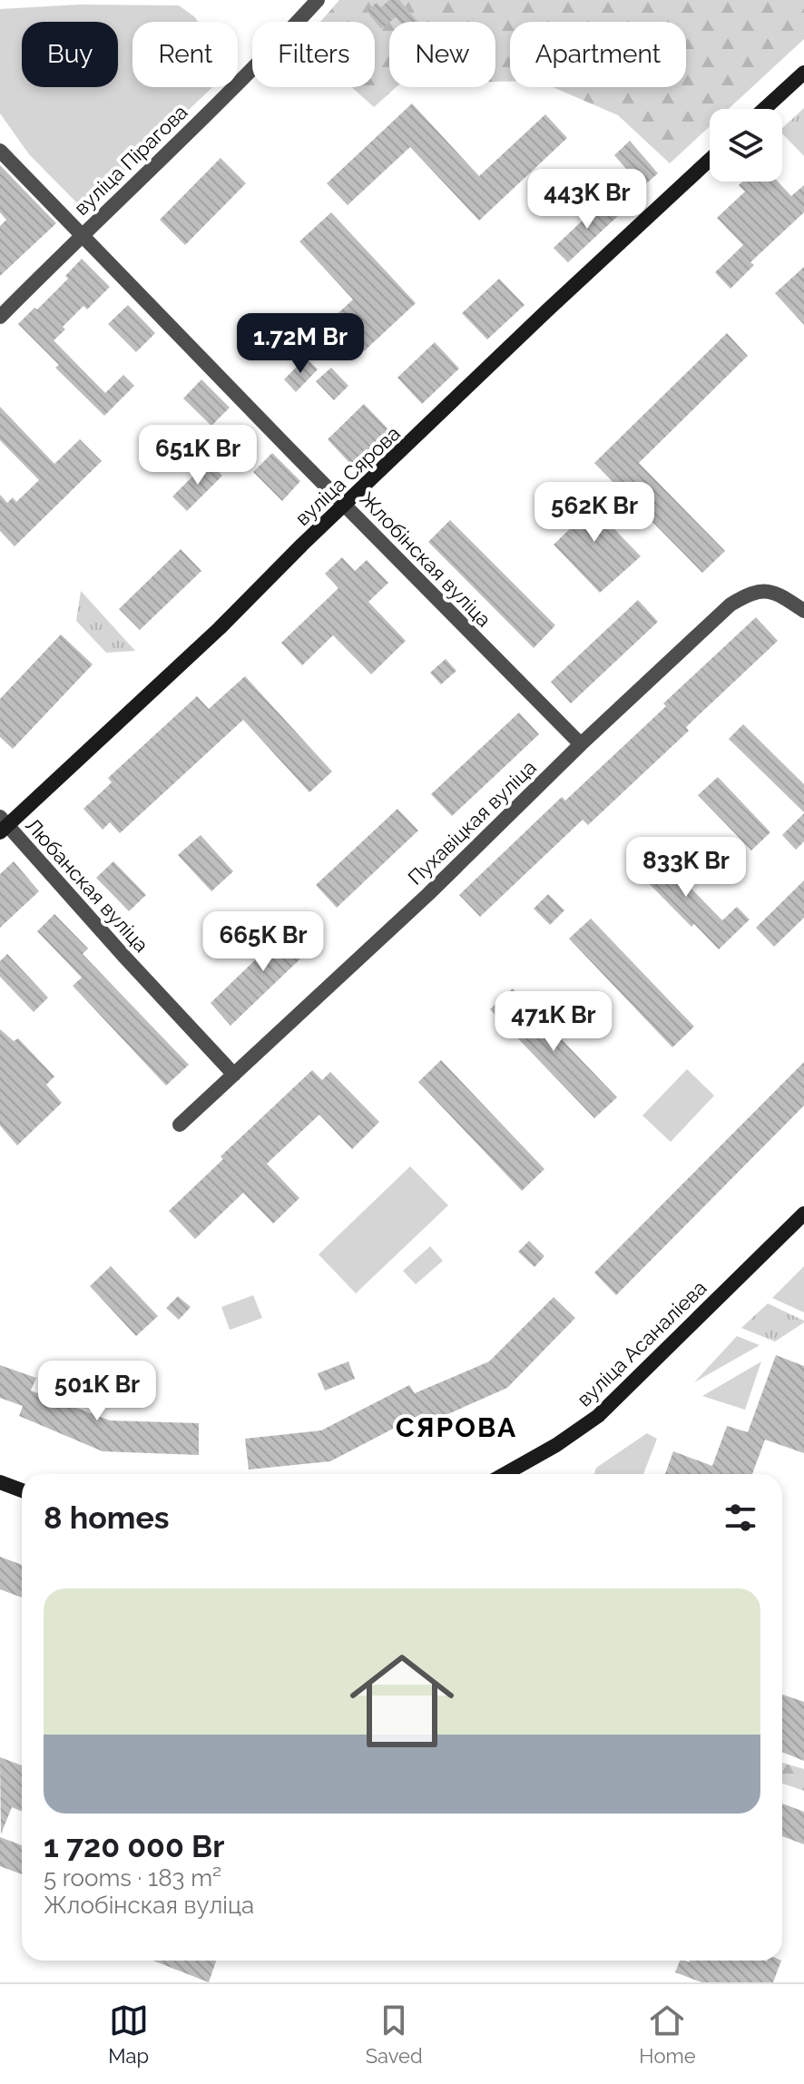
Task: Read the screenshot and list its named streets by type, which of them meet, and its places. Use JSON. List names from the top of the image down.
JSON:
{
  "streets": {
    "street": [
      "вуліца Пірагова",
      "вуліца Сярова",
      "Жлобінская вуліца",
      "Пухавіцкая вуліца",
      "Любанская вуліца",
      "вуліца Асаналіева"
    ]
  },
  "crossings": [
    ["вуліца Пірагова", "Жлобінская вуліца"],
    ["вуліца Сярова", "Жлобінская вуліца"],
    ["вуліца Сярова", "Любанская вуліца"],
    ["Жлобінская вуліца", "Пухавіцкая вуліца"],
    ["Пухавіцкая вуліца", "Любанская вуліца"]
  ],
  "districts": ["СЯРОВА"],
  "page": {
    "chip": [
      "Buy",
      "Rent",
      "Filters",
      "New",
      "Apartment"
    ],
    "price": [
      "443K Br",
      "1.72M Br",
      "651K Br",
      "562K Br",
      "833K Br",
      "665K Br",
      "471K Br",
      "501K Br"
    ],
    "heading": "8 homes",
    "list": [
      {
        "name": "1 720 000 Br",
        "note": "5 rooms · 183 m² · Жлобінская вуліца"
      }
    ],
    "tabs": ["Map", "Saved", "Home"]
  }
}
